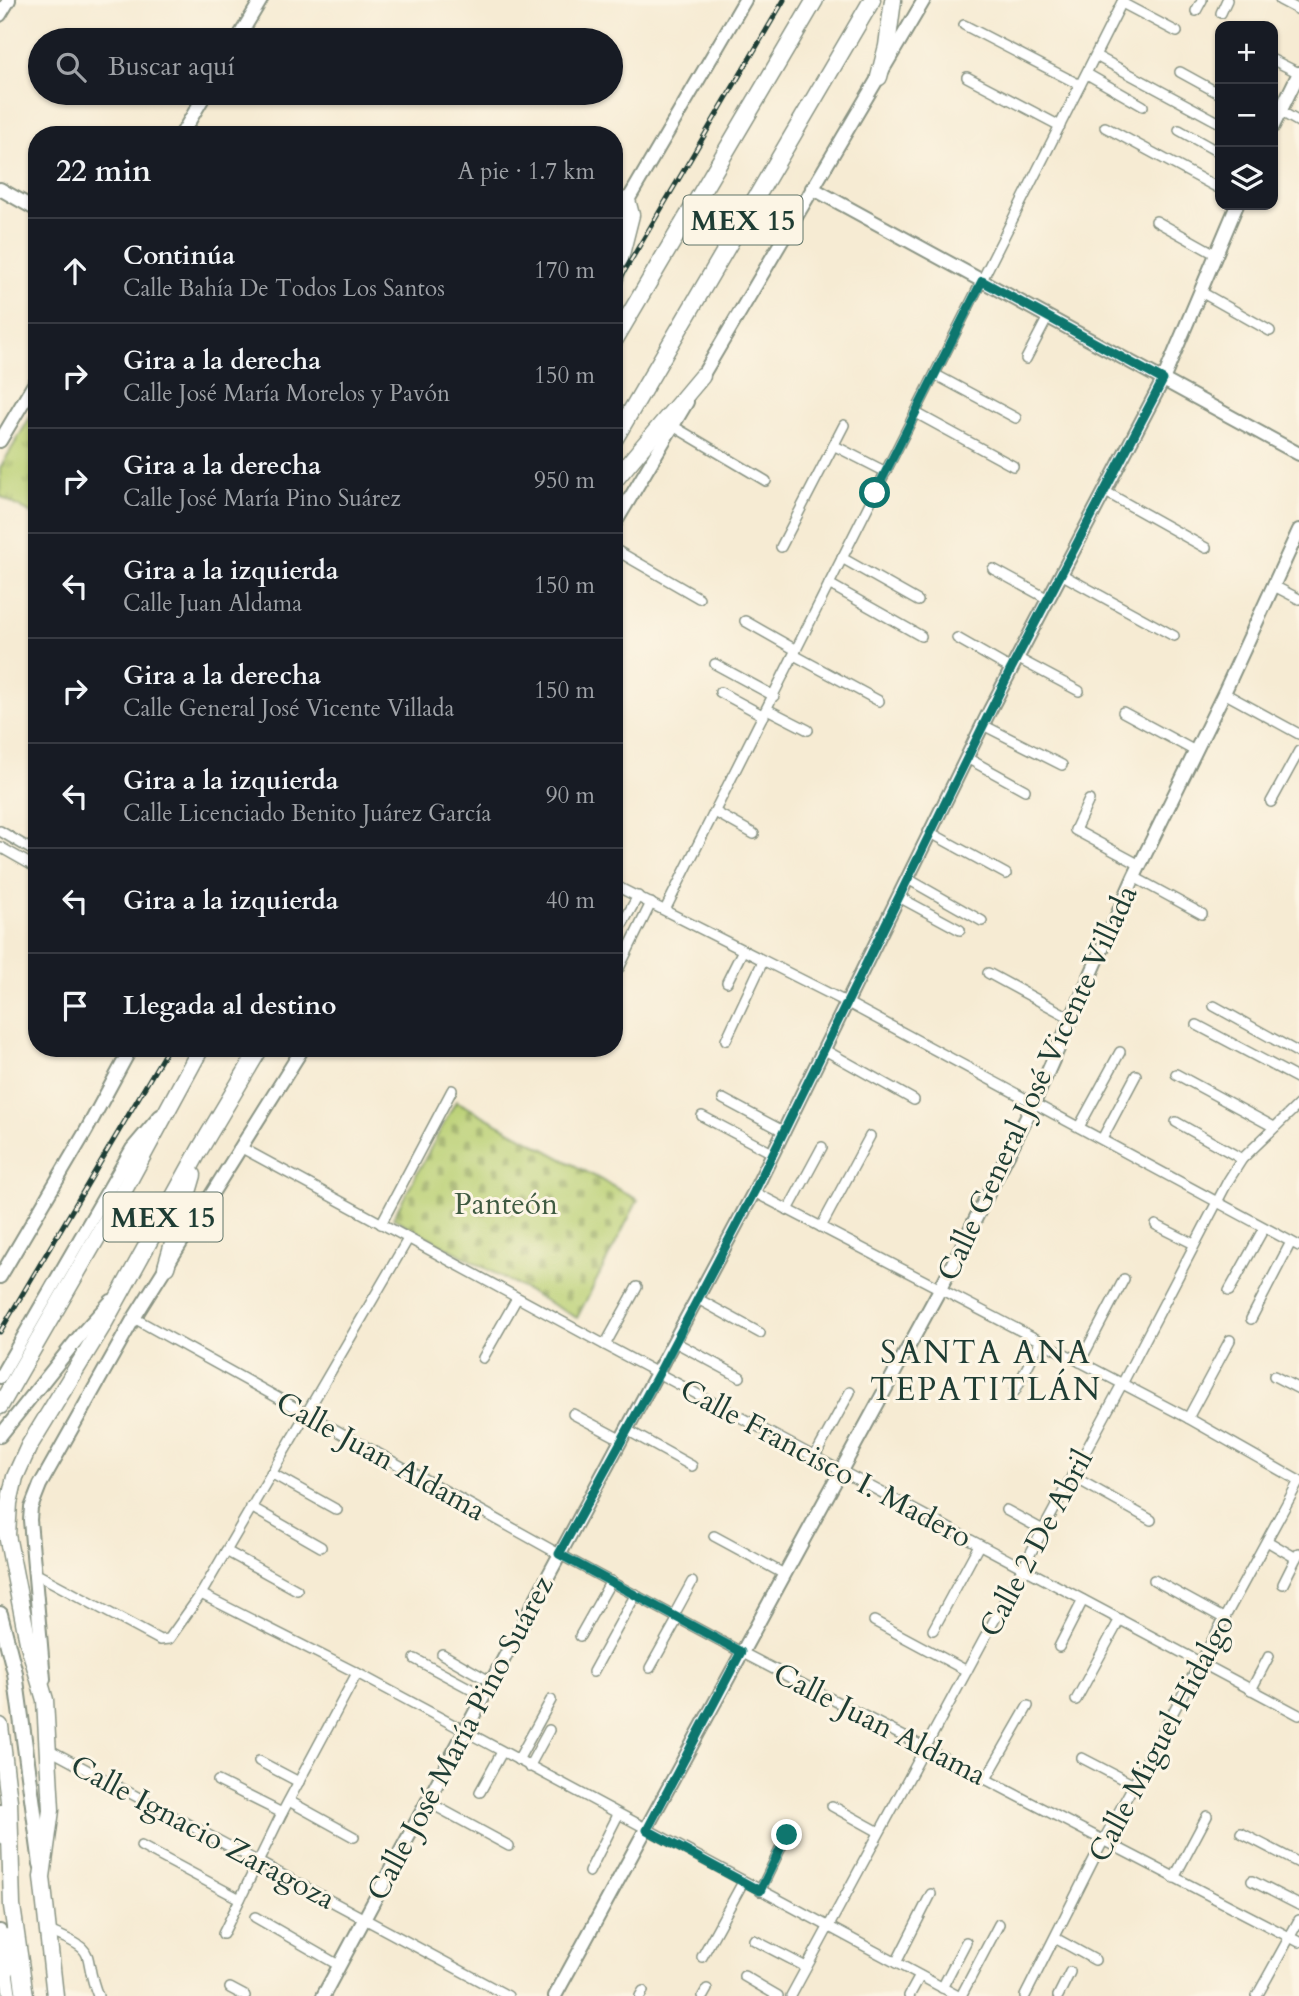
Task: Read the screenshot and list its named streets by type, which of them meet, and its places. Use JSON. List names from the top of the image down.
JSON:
{
  "streets": {
    "highway": ["MEX 15"],
    "main road": ["Calle General José Vicente Villada", "Calle José María Pino Suárez"],
    "street": [
      "Calle Juan Aldama",
      "Calle Francisco I. Madero",
      "Calle 2 De Abril",
      "Calle Miguel Hidalgo",
      "Calle Ignacio Zaragoza"
    ]
  },
  "crossings": [
    ["Calle General José Vicente Villada", "Calle Juan Aldama"],
    ["Calle General José Vicente Villada", "Calle Francisco I. Madero"],
    ["Calle Juan Aldama", "Calle 2 De Abril"],
    ["Calle Juan Aldama", "Calle José María Pino Suárez"],
    ["Calle Juan Aldama", "Calle Miguel Hidalgo"],
    ["Calle Francisco I. Madero", "Calle 2 De Abril"],
    ["Calle Francisco I. Madero", "Calle José María Pino Suárez"],
    ["Calle Francisco I. Madero", "Calle Miguel Hidalgo"],
    ["Calle José María Pino Suárez", "Calle Ignacio Zaragoza"]
  ],
  "districts": ["SANTA ANA TEPATITLÁN"],
  "parks": ["Panteón"],
  "page": {
    "map_buttons": ["+", "−"],
    "search": "Buscar aquí",
    "heading": ["22 min", "A pie · 1.7 km"],
    "list": [
      ["Continúa", "Calle Bahía De Todos Los Santos", "170 m"],
      ["Gira a la derecha", "Calle José María Morelos y Pavón", "150 m"],
      ["Gira a la derecha", "Calle José María Pino Suárez", "950 m"],
      ["Gira a la izquierda", "Calle Juan Aldama", "150 m"],
      ["Gira a la derecha", "Calle General José Vicente Villada", "150 m"],
      ["Gira a la izquierda", "Calle Licenciado Benito Juárez García", "90 m"],
      ["Gira a la izquierda", "40 m"],
      "Llegada al destino"
    ]
  }
}
